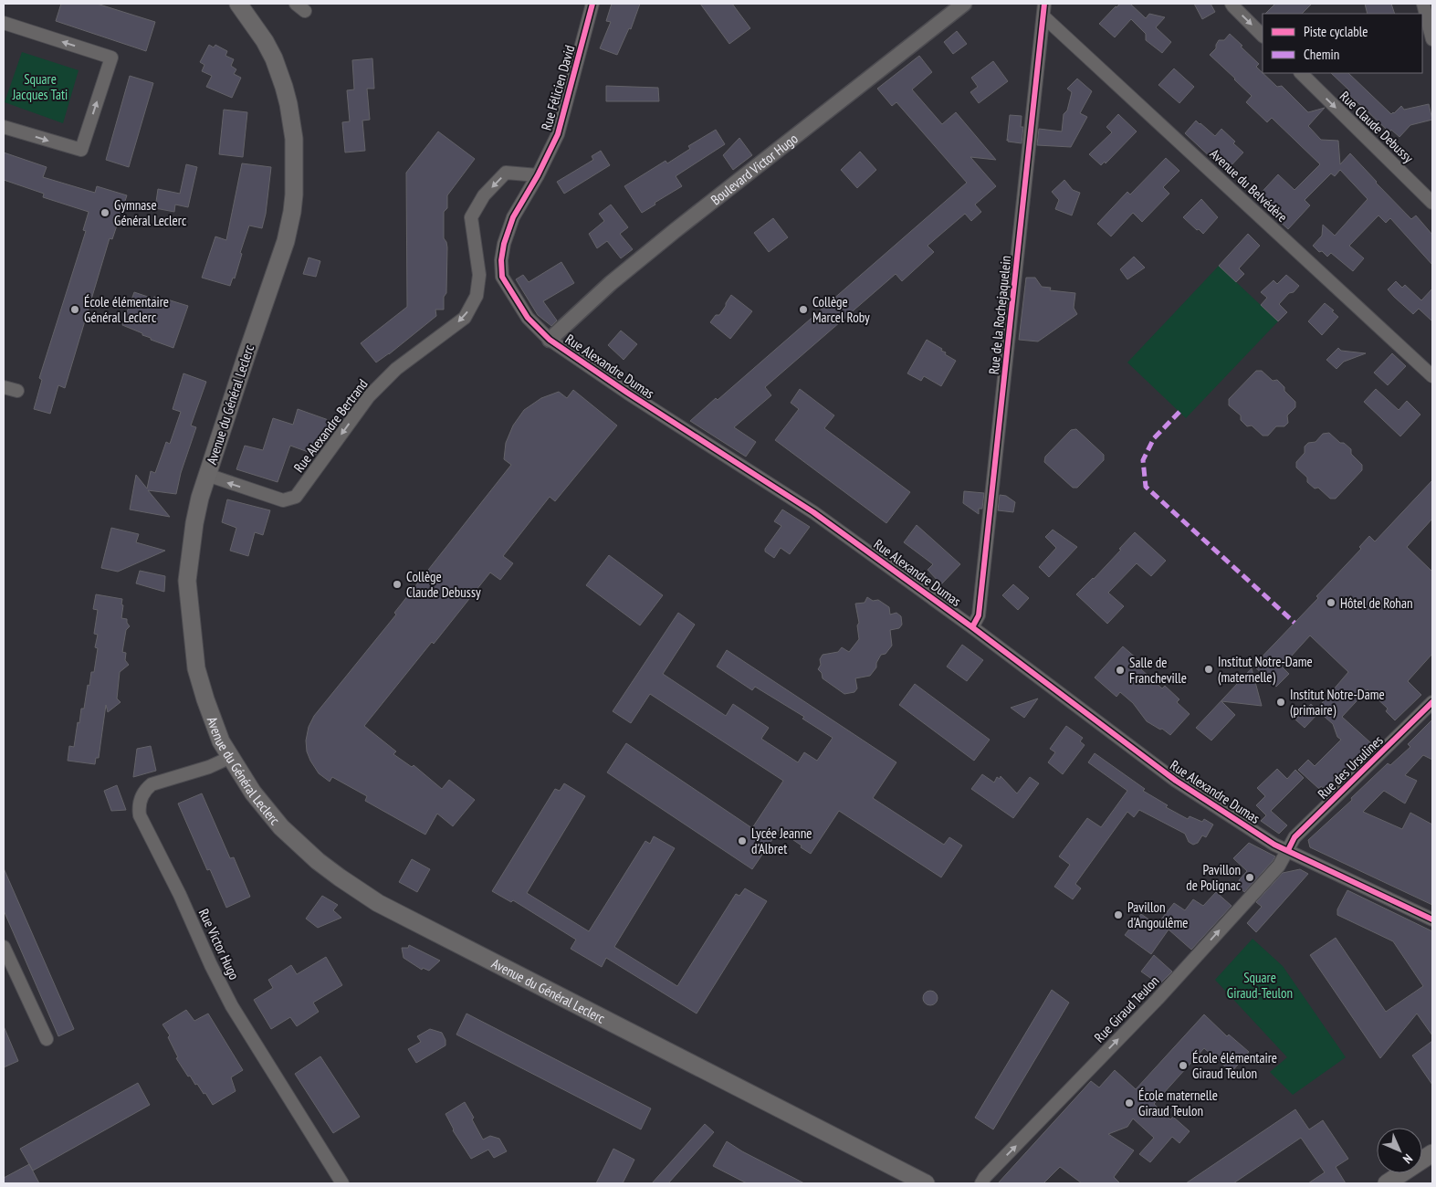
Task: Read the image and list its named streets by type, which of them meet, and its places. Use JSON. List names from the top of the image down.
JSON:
{
  "streets": {
    "main road": ["Avenue du Général Leclerc"],
    "street": [
      "Rue Félicien David",
      "Rue Claude Debussy",
      "Boulevard Victor Hugo",
      "Avenue du Belvédère",
      "Rue de la Rochejaquelein",
      "Rue Alexandre Dumas",
      "Rue Alexandre Bertrand",
      "Rue des Ursulines",
      "Rue Victor Hugo",
      "Rue Giraud Teulon"
    ]
  },
  "crossings": [
    ["Rue Félicien David", "Rue Alexandre Dumas"],
    ["Rue Félicien David", "Rue Alexandre Bertrand"],
    ["Boulevard Victor Hugo", "Rue Alexandre Dumas"],
    ["Avenue du Belvédère", "Rue de la Rochejaquelein"],
    ["Rue de la Rochejaquelein", "Rue Alexandre Dumas"],
    ["Rue Alexandre Dumas", "Rue Alexandre Bertrand"],
    ["Rue Alexandre Dumas", "Rue des Ursulines"],
    ["Rue Alexandre Dumas", "Rue Giraud Teulon"],
    ["Avenue du Général Leclerc", "Rue Alexandre Bertrand"],
    ["Avenue du Général Leclerc", "Rue Victor Hugo"],
    ["Rue des Ursulines", "Rue Giraud Teulon"]
  ],
  "one_way": ["Rue Claude Debussy", "Rue Alexandre Bertrand", "Rue Giraud Teulon"],
  "parks": ["Square Jacques Tati", "Square Giraud-Teulon"],
  "places": [
    "Gymnase Général Leclerc",
    "École élémentaire Général Leclerc",
    "Collège Marcel Roby",
    "Collège Claude Debussy",
    "Hôtel de Rohan",
    "Institut Notre-Dame (maternelle)",
    "Salle de Francheville",
    "Institut Notre-Dame (primaire)",
    "Lycée Jeanne d'Albret",
    "Pavillon de Polignac",
    "Pavillon d'Angoulême",
    "École élémentaire Giraud Teulon",
    "École maternelle Giraud Teulon"
  ],
  "legend": ["Piste cyclable", "Chemin"],
  "north": "bottom right"
}
